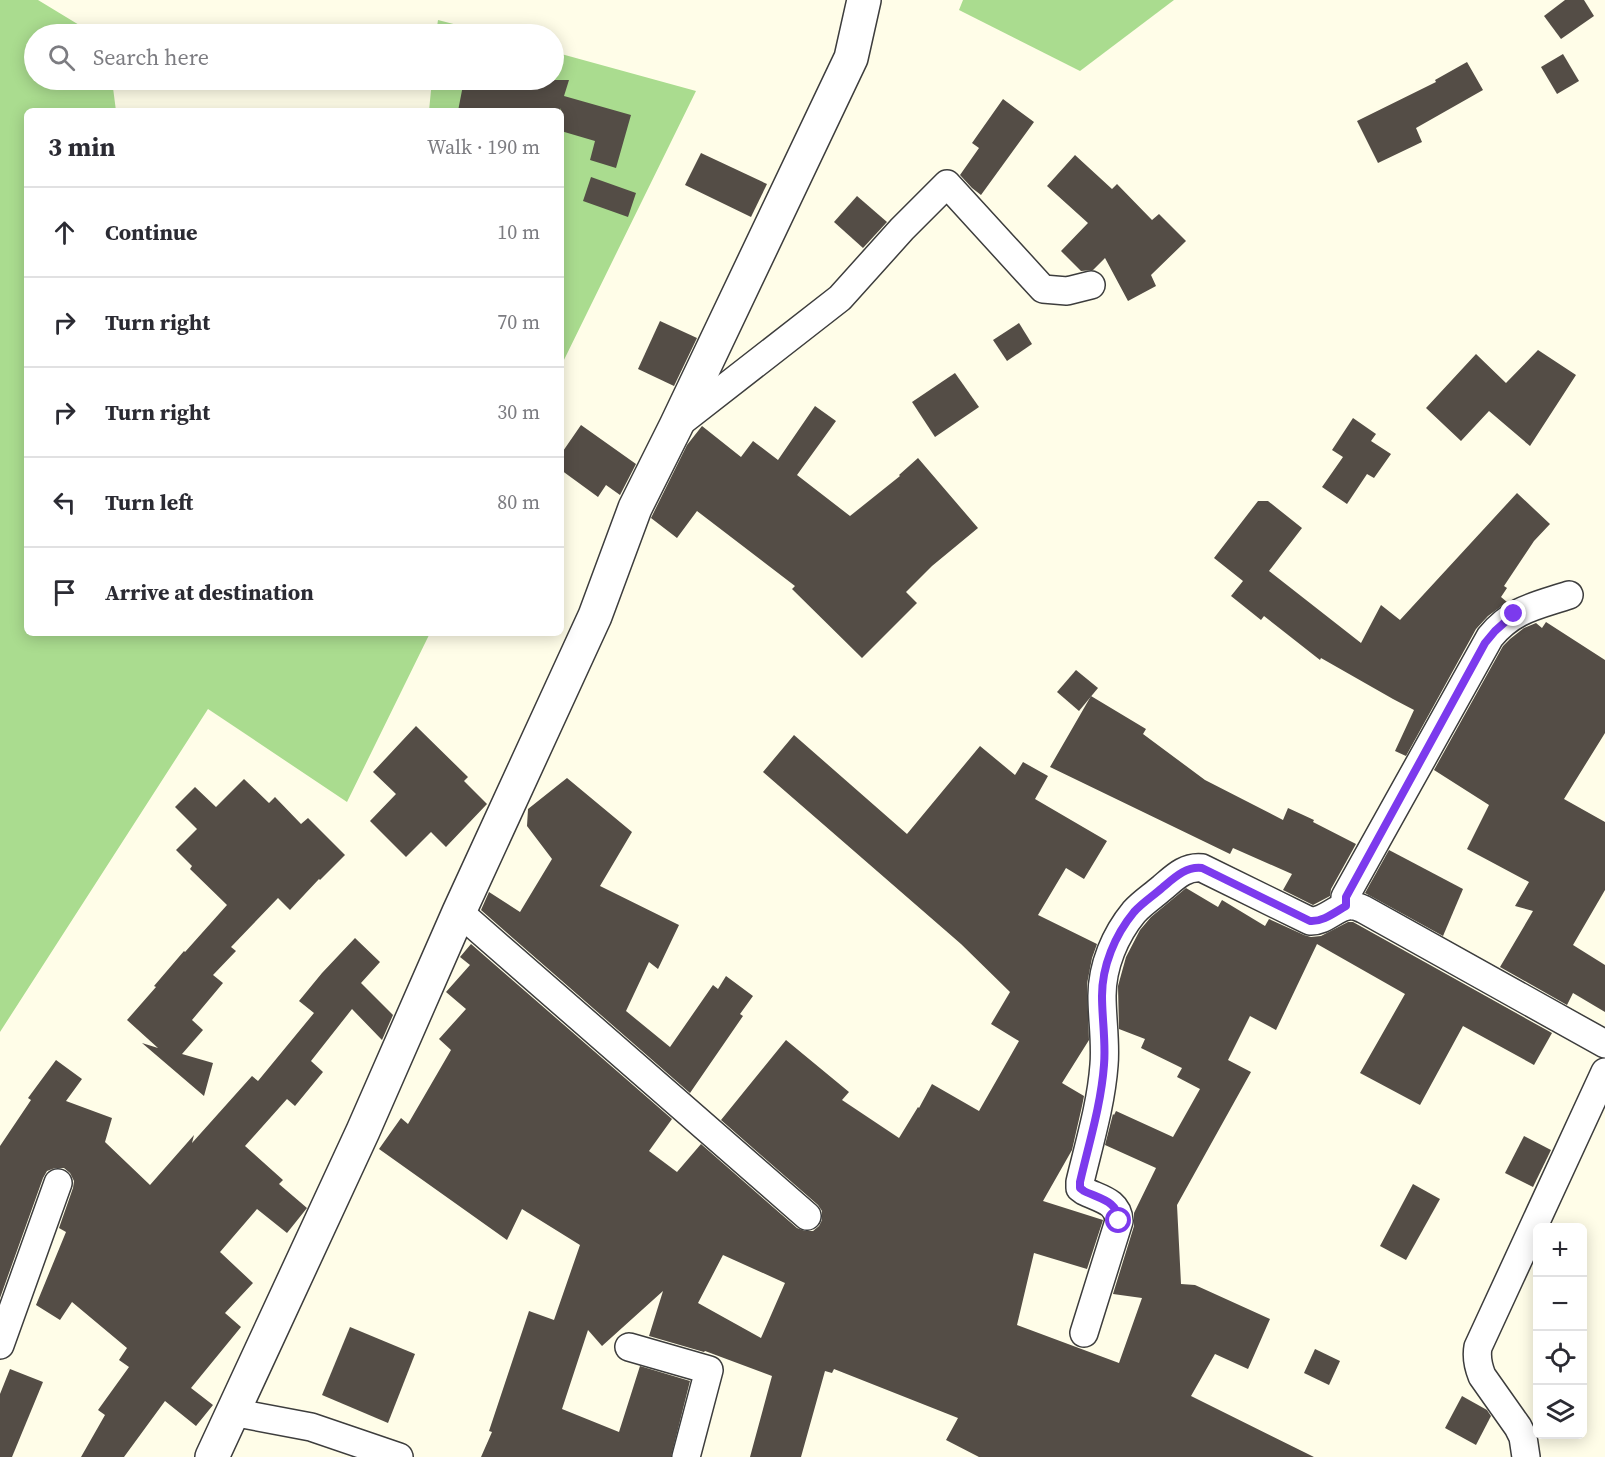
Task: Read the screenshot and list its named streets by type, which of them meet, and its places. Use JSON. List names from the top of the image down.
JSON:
{
  "page": {
    "search": "Search here",
    "heading": ["3 min", "Walk · 190 m"],
    "list": [
      ["Continue", "10 m"],
      ["Turn right", "70 m"],
      ["Turn right", "30 m"],
      ["Turn left", "80 m"],
      "Arrive at destination"
    ],
    "map_buttons": ["+", "−"]
  }
}
